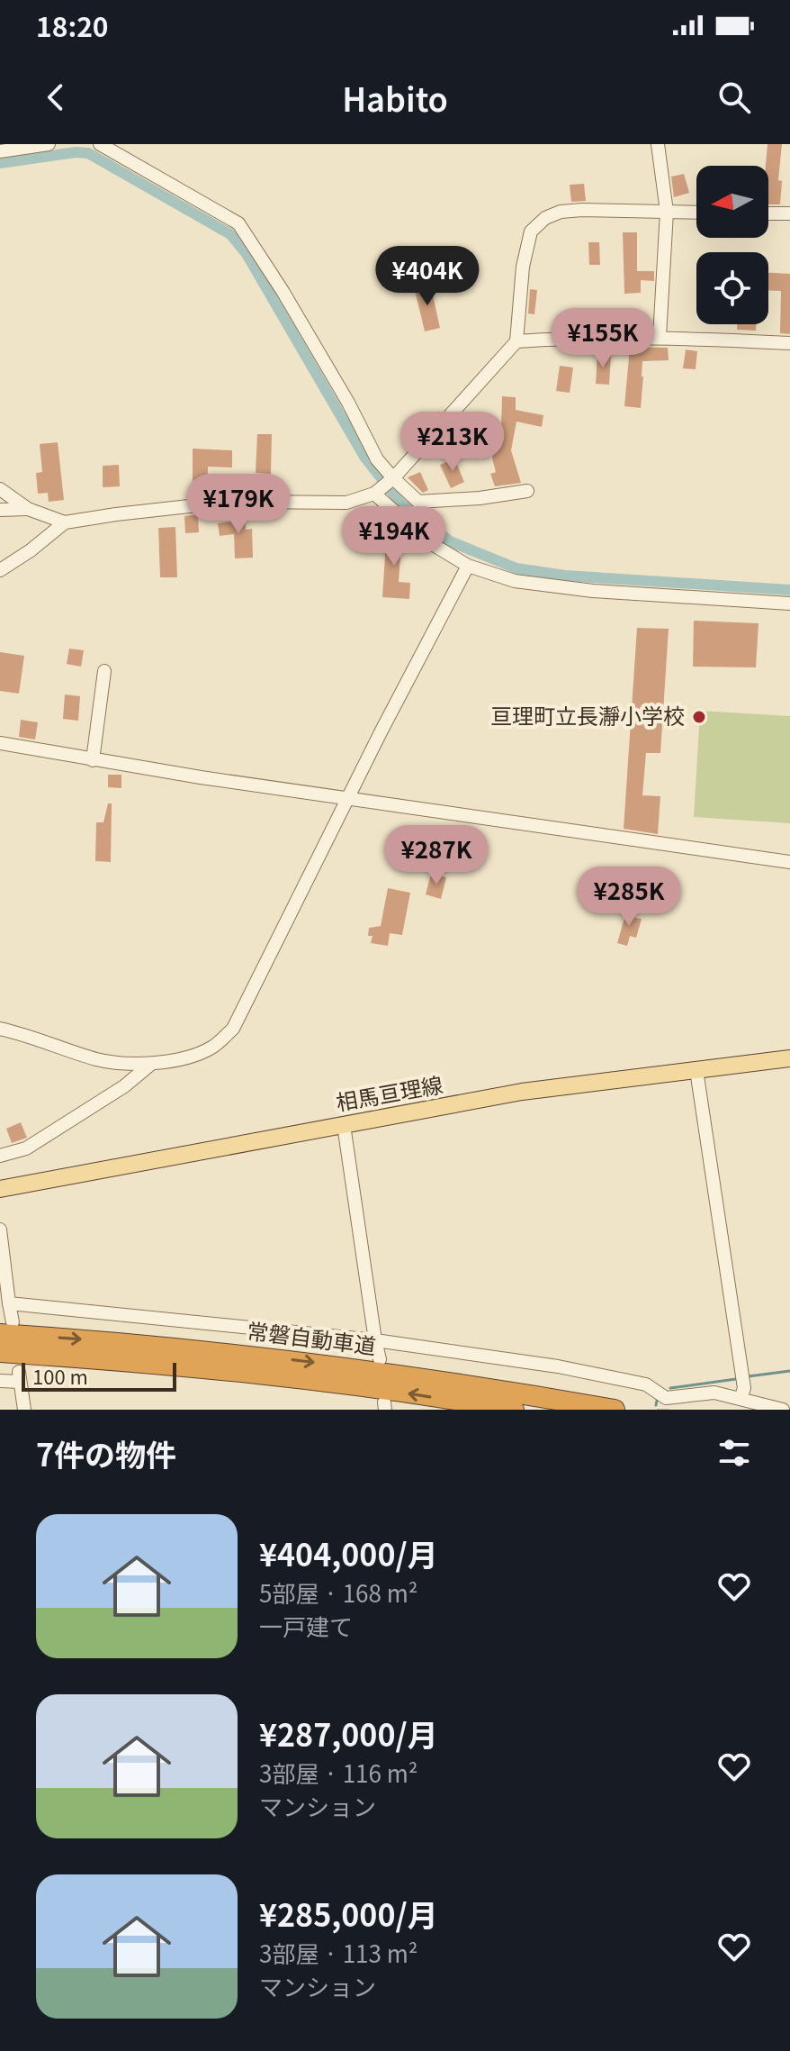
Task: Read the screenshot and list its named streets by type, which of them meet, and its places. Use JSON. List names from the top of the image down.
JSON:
{
  "streets": {
    "highway": ["常磐自動車道"],
    "main road": ["相馬亘理線"]
  },
  "places": ["亘理町立長瀞小学校"],
  "scale_bar": "100 m",
  "north": "left",
  "page": {
    "status": "18:20",
    "header": "Habito",
    "price": [
      "¥404K",
      "¥155K",
      "¥213K",
      "¥179K",
      "¥194K",
      "¥287K",
      "¥285K"
    ],
    "scale": "100 m",
    "heading": "7件の物件",
    "list": [
      {
        "name": "¥404,000/月",
        "note": "5部屋 · 168 m² · 一戸建て"
      },
      {
        "name": "¥287,000/月",
        "note": "3部屋 · 116 m² · マンション"
      },
      {
        "name": "¥285,000/月",
        "note": "3部屋 · 113 m² · マンション"
      }
    ]
  }
}
